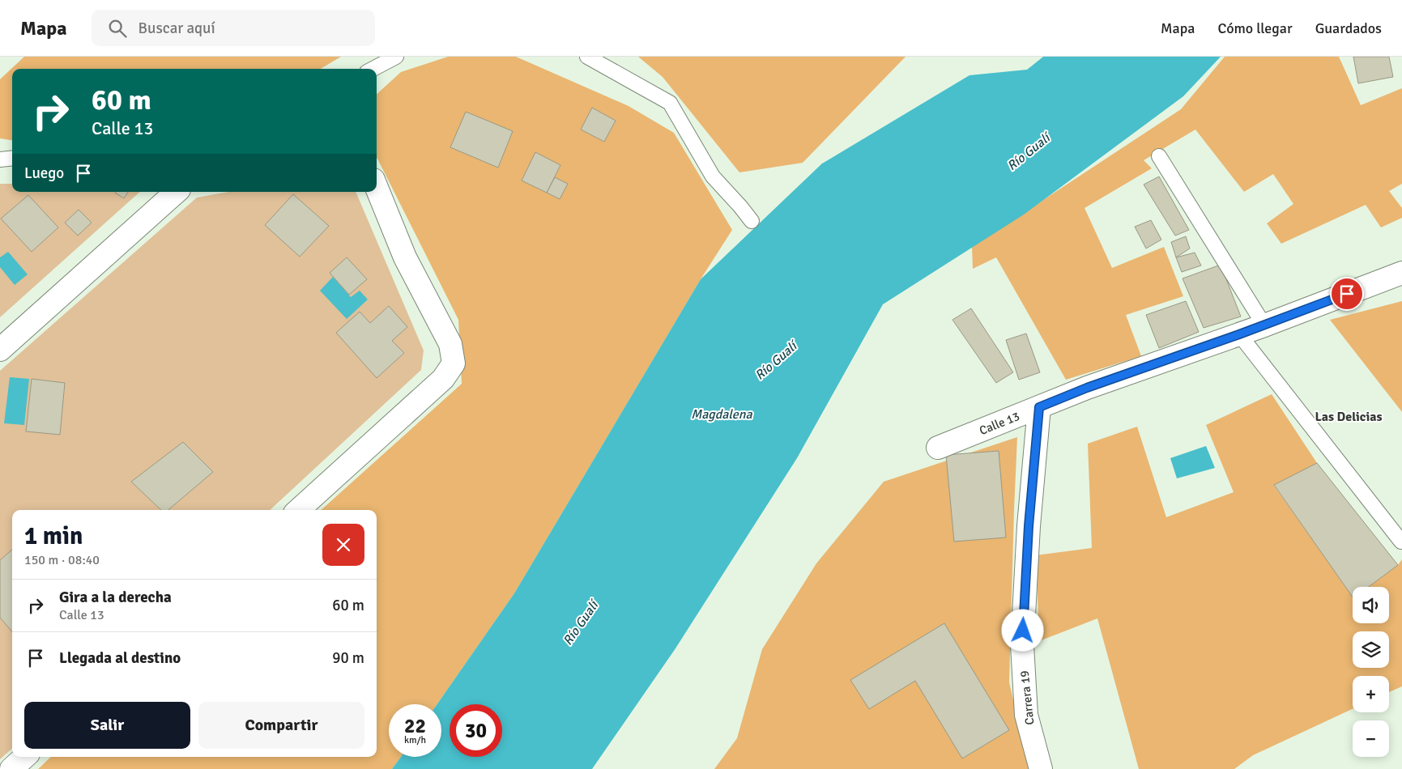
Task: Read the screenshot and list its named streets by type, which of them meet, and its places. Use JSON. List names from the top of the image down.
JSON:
{
  "streets": {
    "street": ["Calle 13", "Carrera 19"]
  },
  "crossings": [
    ["Calle 13", "Carrera 19"]
  ],
  "districts": ["Las Delicias"],
  "water": ["Río Gualí", "Magdalena"],
  "page": {
    "header": "Mapa",
    "search": "Buscar aquí",
    "nav": ["Mapa", "Cómo llegar", "Guardados"],
    "turn": ["60 m", "Calle 13"],
    "then": "Luego",
    "heading": ["1 min", "150 m · 08:40"],
    "list": [
      {
        "name": "Gira a la derecha",
        "note": "Calle 13",
        "value": "60 m"
      },
      {
        "name": "Llegada al destino",
        "value": "90 m"
      }
    ],
    "map_buttons": ["+", "−"],
    "buttons": ["Salir", "Compartir"],
    "speed": "22 km/h",
    "limit": "30"
  }
}
